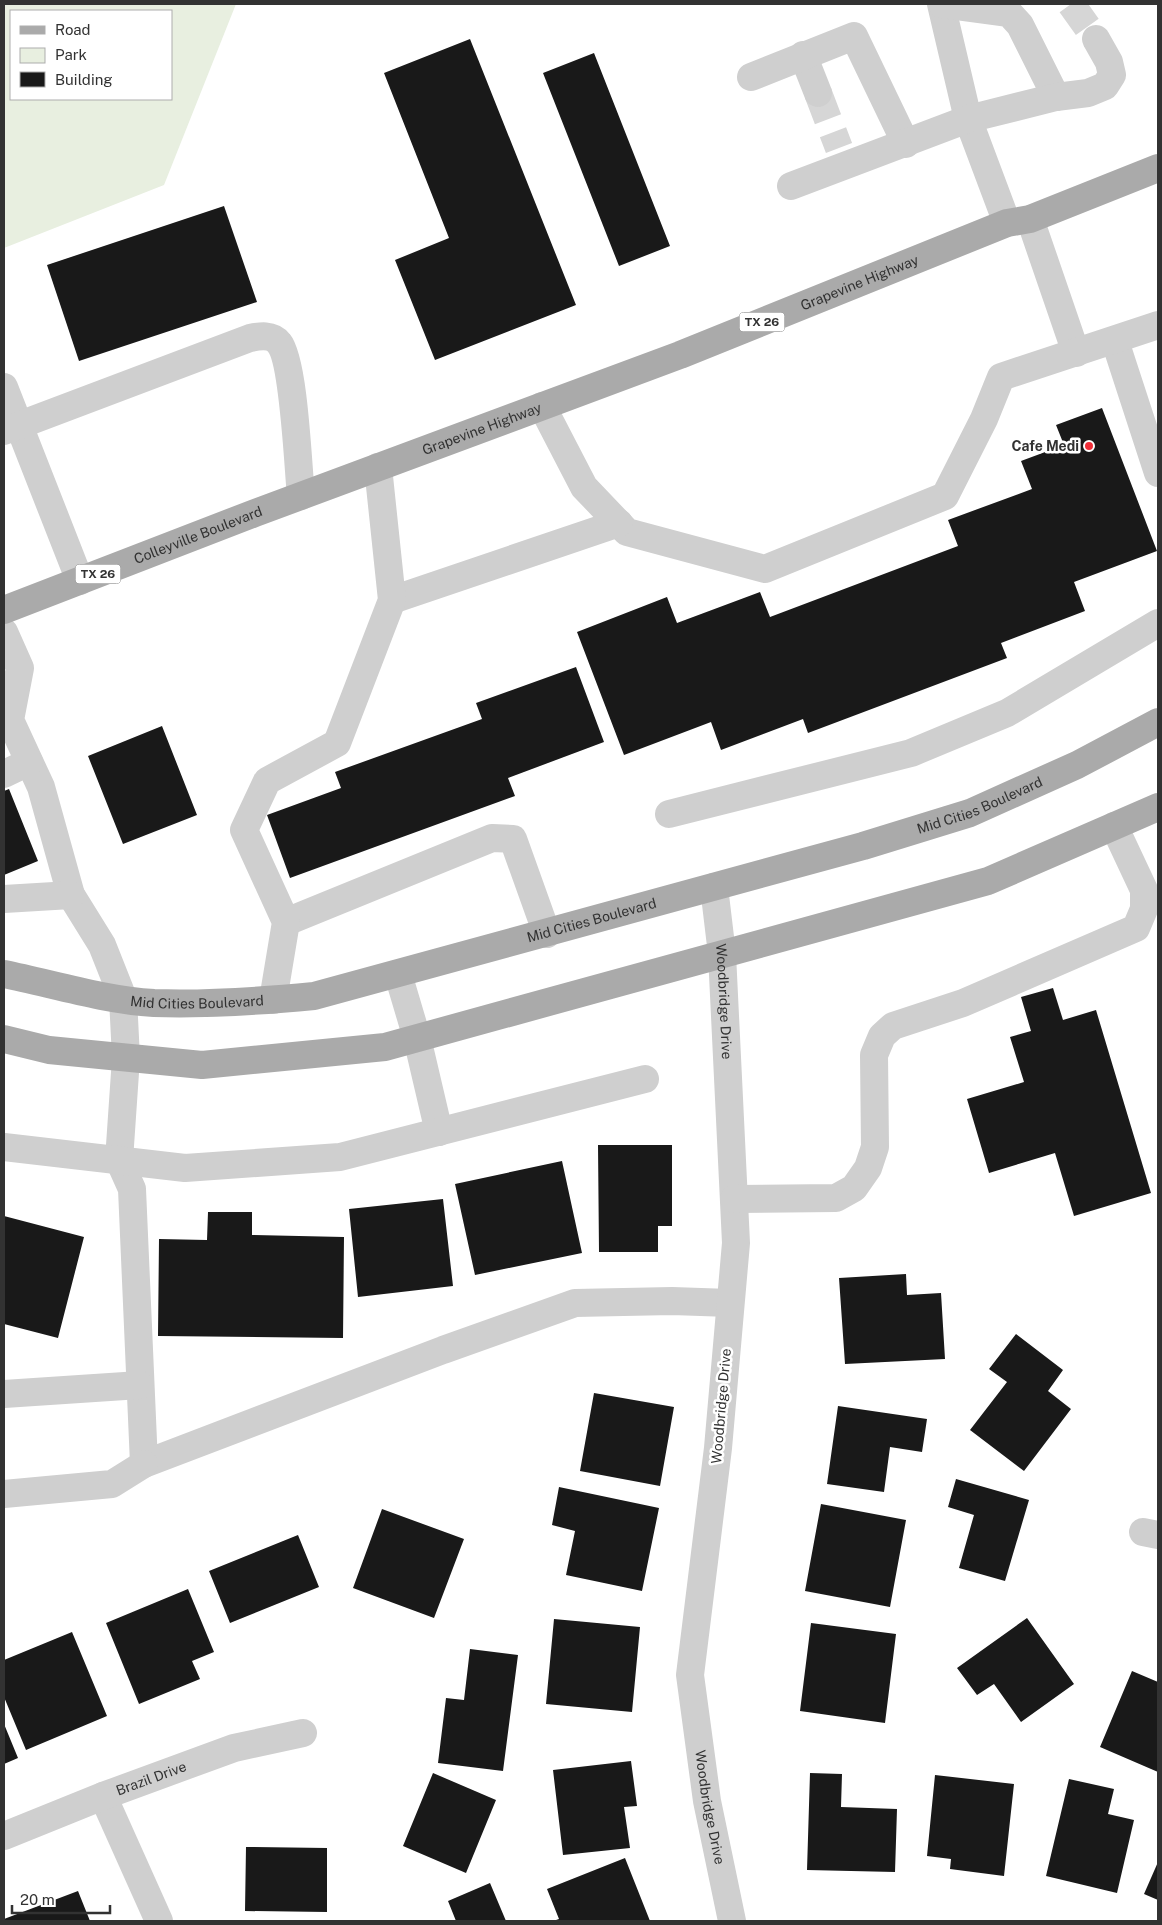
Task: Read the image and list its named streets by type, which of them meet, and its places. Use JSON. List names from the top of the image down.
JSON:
{
  "streets": {
    "main road": [
      "Grapevine Highway",
      "TX 26",
      "Colleyville Boulevard",
      "Mid Cities Boulevard"
    ],
    "street": ["Woodbridge Drive", "Brazil Drive"]
  },
  "crossings": [
    ["Grapevine Highway", "Colleyville Boulevard"],
    ["Mid Cities Boulevard", "Woodbridge Drive"]
  ],
  "places": ["Cafe Medi"],
  "legend": ["Road", "Park", "Building"],
  "scale_bar": "20 m"
}
